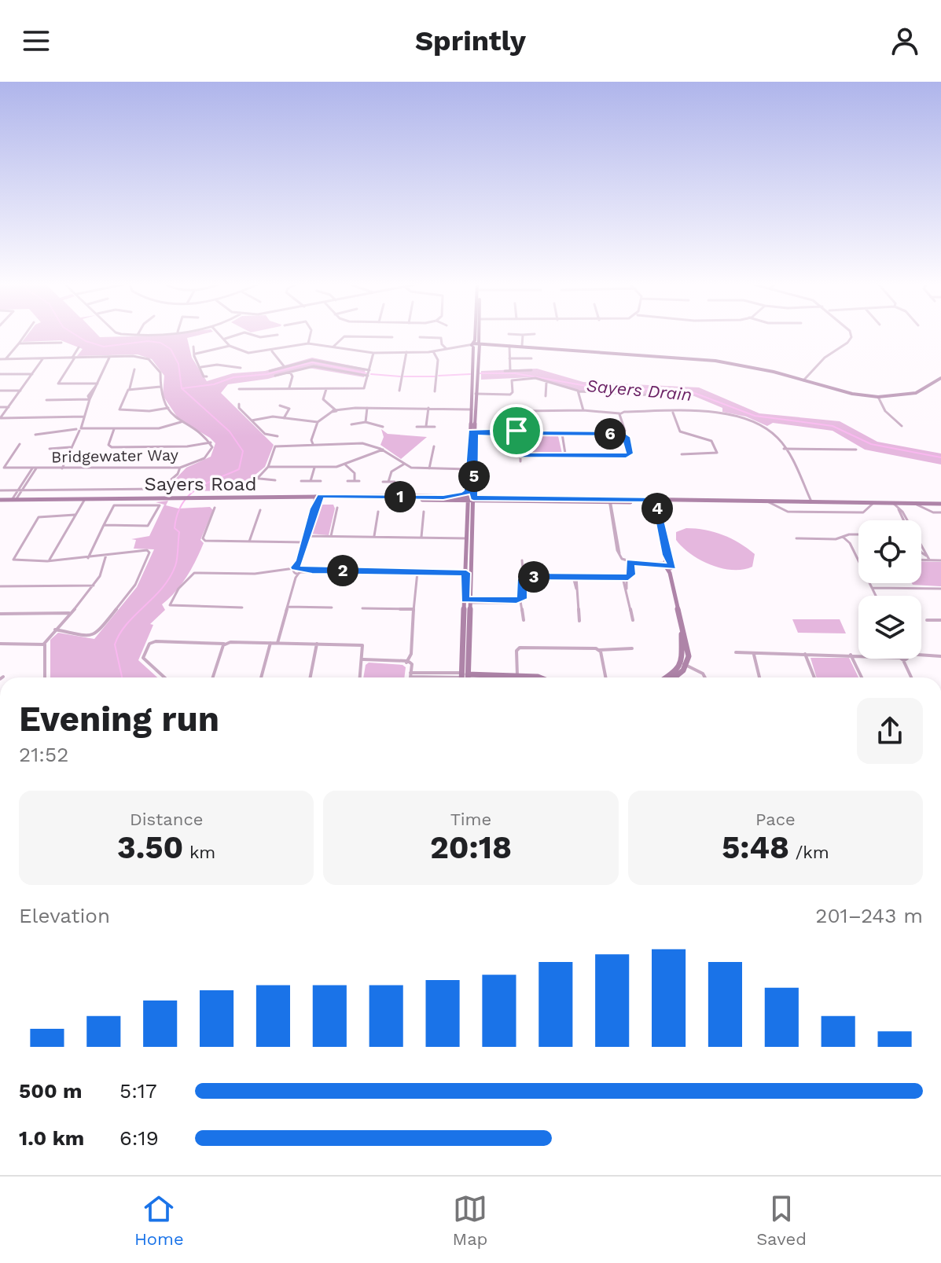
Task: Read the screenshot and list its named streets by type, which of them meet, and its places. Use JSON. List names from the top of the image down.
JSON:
{
  "streets": {
    "street": ["Bridgewater Way", "Sayers Road"]
  },
  "water": ["Sayers Drain"],
  "page": {
    "header": "Sprintly",
    "pins": [
      "6",
      "5",
      "1",
      "4",
      "2",
      "3"
    ],
    "heading": ["Evening run", "21:52"],
    "stats": [
      ["Distance", "3.50 km"],
      ["Time", "20:18"],
      ["Pace", "5:48 /km"]
    ],
    "chart": ["Elevation", "201–243 m"],
    "list": [
      {
        "name": "500 m",
        "note": "5:17"
      },
      {
        "name": "1.0 km",
        "note": "6:19"
      }
    ],
    "tabs": ["Home", "Map", "Saved"]
  }
}
